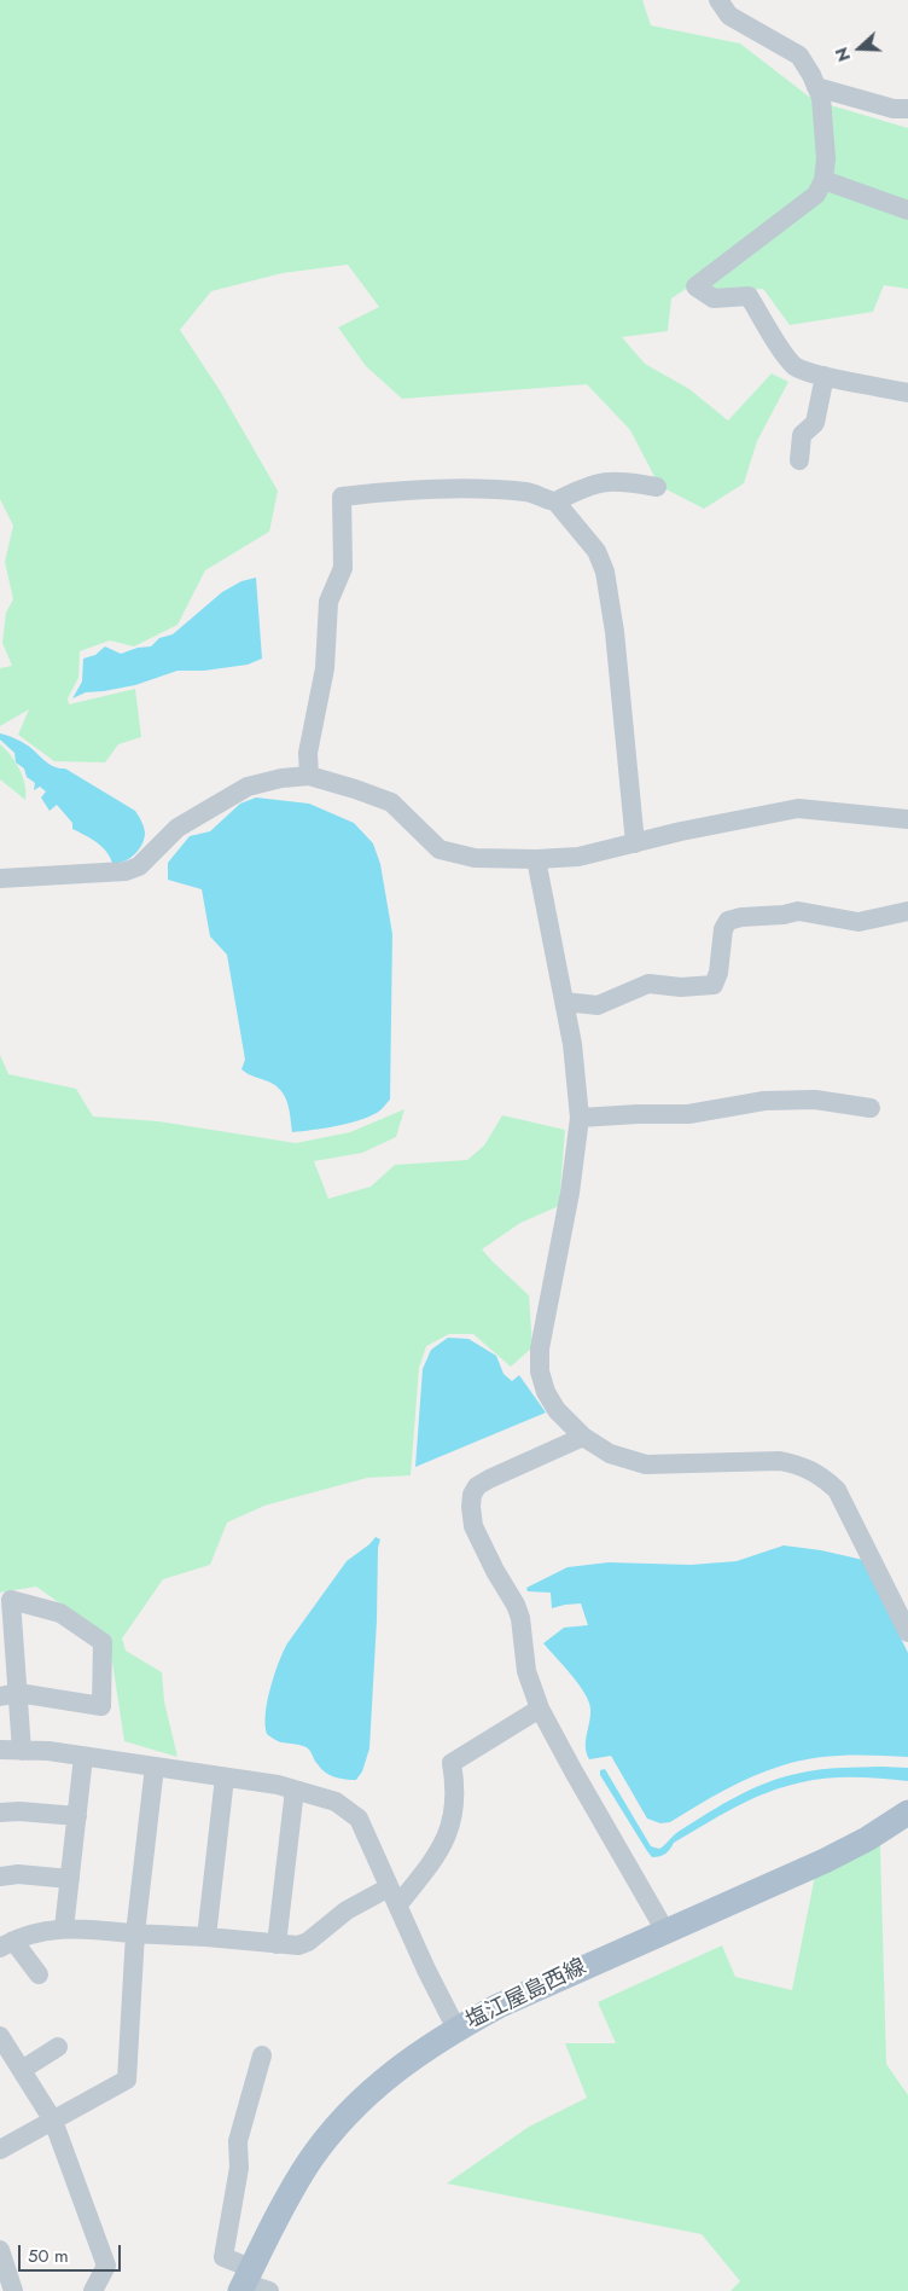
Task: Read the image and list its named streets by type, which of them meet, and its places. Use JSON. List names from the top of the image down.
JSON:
{
  "streets": {
    "main road": ["塩江屋島西線"]
  },
  "scale_bar": "50 m",
  "north": "left"
}
